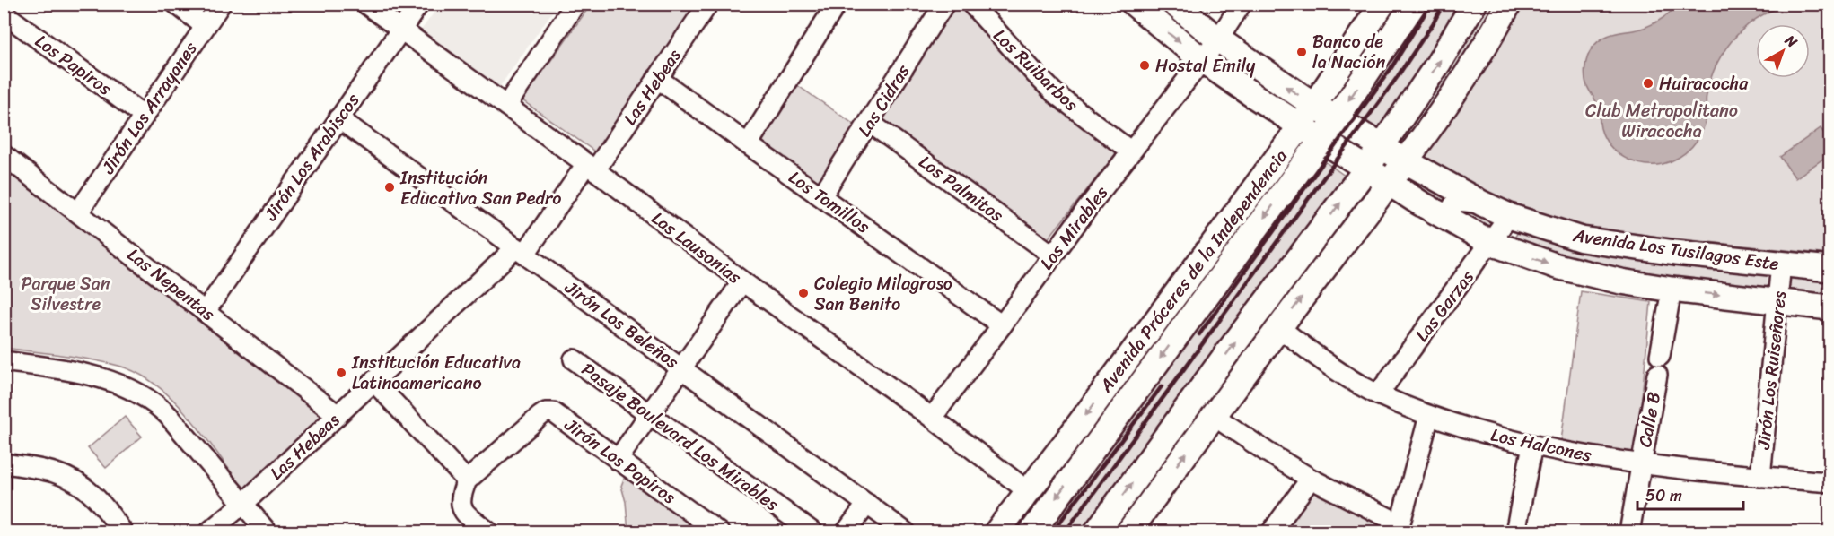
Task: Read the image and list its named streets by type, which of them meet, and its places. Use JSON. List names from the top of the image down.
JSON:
{
  "streets": {
    "main road": ["Avenida Los Tusilagos Este", "Avenida Próceres de la Independencia"],
    "street": [
      "Los Papiros",
      "Los Ruibarbos",
      "Las Hebeas",
      "Las Cidras",
      "Jirón Los Arrayanes",
      "Jirón Los Arabiscos",
      "Los Palmitos",
      "Los Tomillos",
      "Los Mirables",
      "Las Lausonias",
      "Las Nepentas",
      "Las Garzas",
      "Jirón Los Beleños",
      "Jirón Los Ruiseñores",
      "Calle B",
      "Pasaje Boulevard Los Mirables",
      "Los Halcones",
      "Jirón Los Papiros"
    ]
  },
  "crossings": [
    ["Los Papiros", "Jirón Los Arrayanes"],
    ["Los Ruibarbos", "Los Mirables"],
    ["Las Hebeas", "Los Tomillos"],
    ["Las Hebeas", "Las Lausonias"],
    ["Las Hebeas", "Las Nepentas"],
    ["Las Hebeas", "Jirón Los Beleños"],
    ["Las Cidras", "Los Palmitos"],
    ["Las Cidras", "Los Tomillos"],
    ["Jirón Los Arrayanes", "Las Nepentas"],
    ["Jirón Los Arabiscos", "Las Lausonias"],
    ["Jirón Los Arabiscos", "Las Nepentas"],
    ["Jirón Los Arabiscos", "Jirón Los Beleños"],
    ["Los Palmitos", "Los Mirables"],
    ["Los Tomillos", "Los Mirables"],
    ["Los Mirables", "Las Lausonias"],
    ["Las Lausonias", "Avenida Próceres de la Independencia"],
    ["Avenida Los Tusilagos Este", "Avenida Próceres de la Independencia"],
    ["Avenida Los Tusilagos Este", "Las Garzas"],
    ["Avenida Los Tusilagos Este", "Jirón Los Ruiseñores"],
    ["Avenida Los Tusilagos Este", "Calle B"],
    ["Las Garzas", "Los Halcones"],
    ["Jirón Los Ruiseñores", "Los Halcones"],
    ["Calle B", "Los Halcones"]
  ],
  "parks": ["Club Metropolitano Wiracocha", "Parque San Silvestre"],
  "places": [
    "Banco de la Nación",
    "Hostal Emily",
    "Huiracocha",
    "Institución Educativa San Pedro",
    "Colegio Milagroso San Benito",
    "Institución Educativa Latinoamericano"
  ],
  "scale_bar": "50 m",
  "north": "top right"
}
